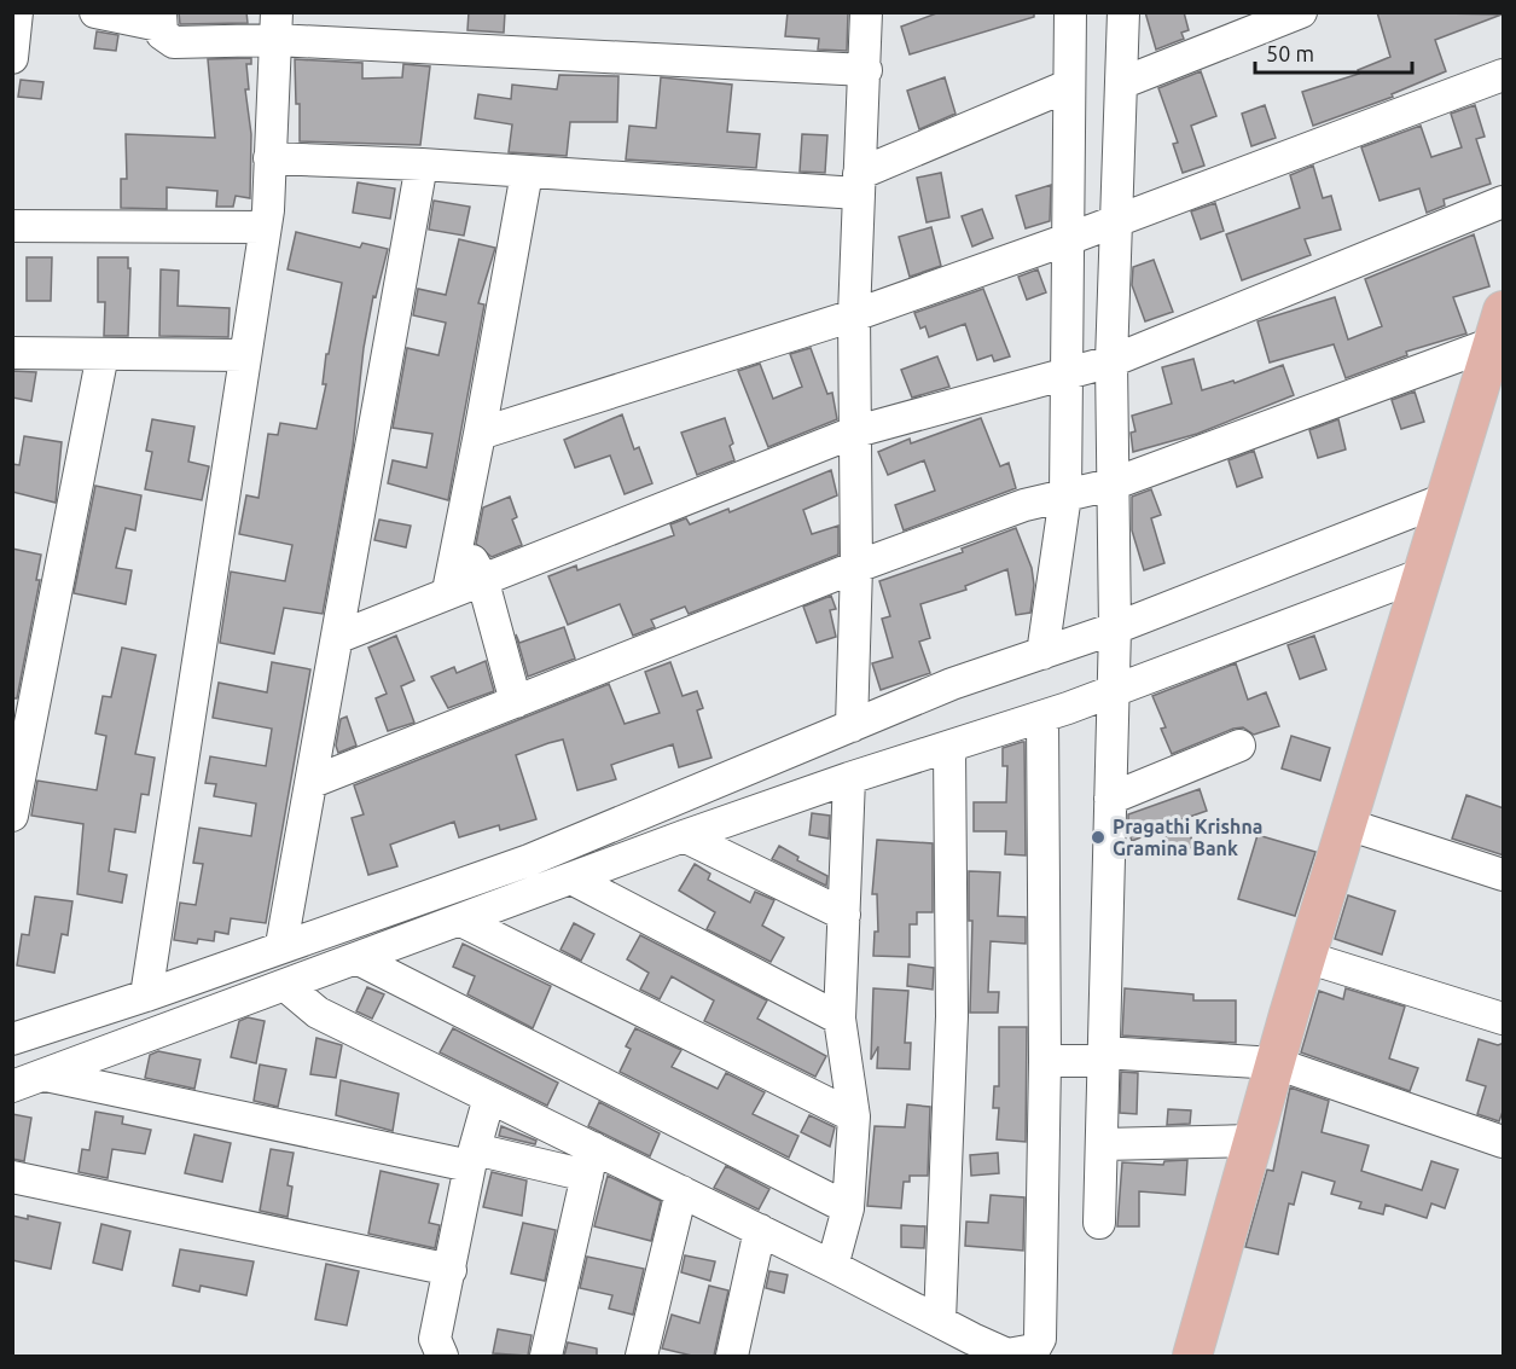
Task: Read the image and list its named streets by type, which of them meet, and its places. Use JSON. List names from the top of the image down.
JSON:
{
  "places": ["Pragathi Krishna Gramina Bank"],
  "scale_bar": "50 m"
}
